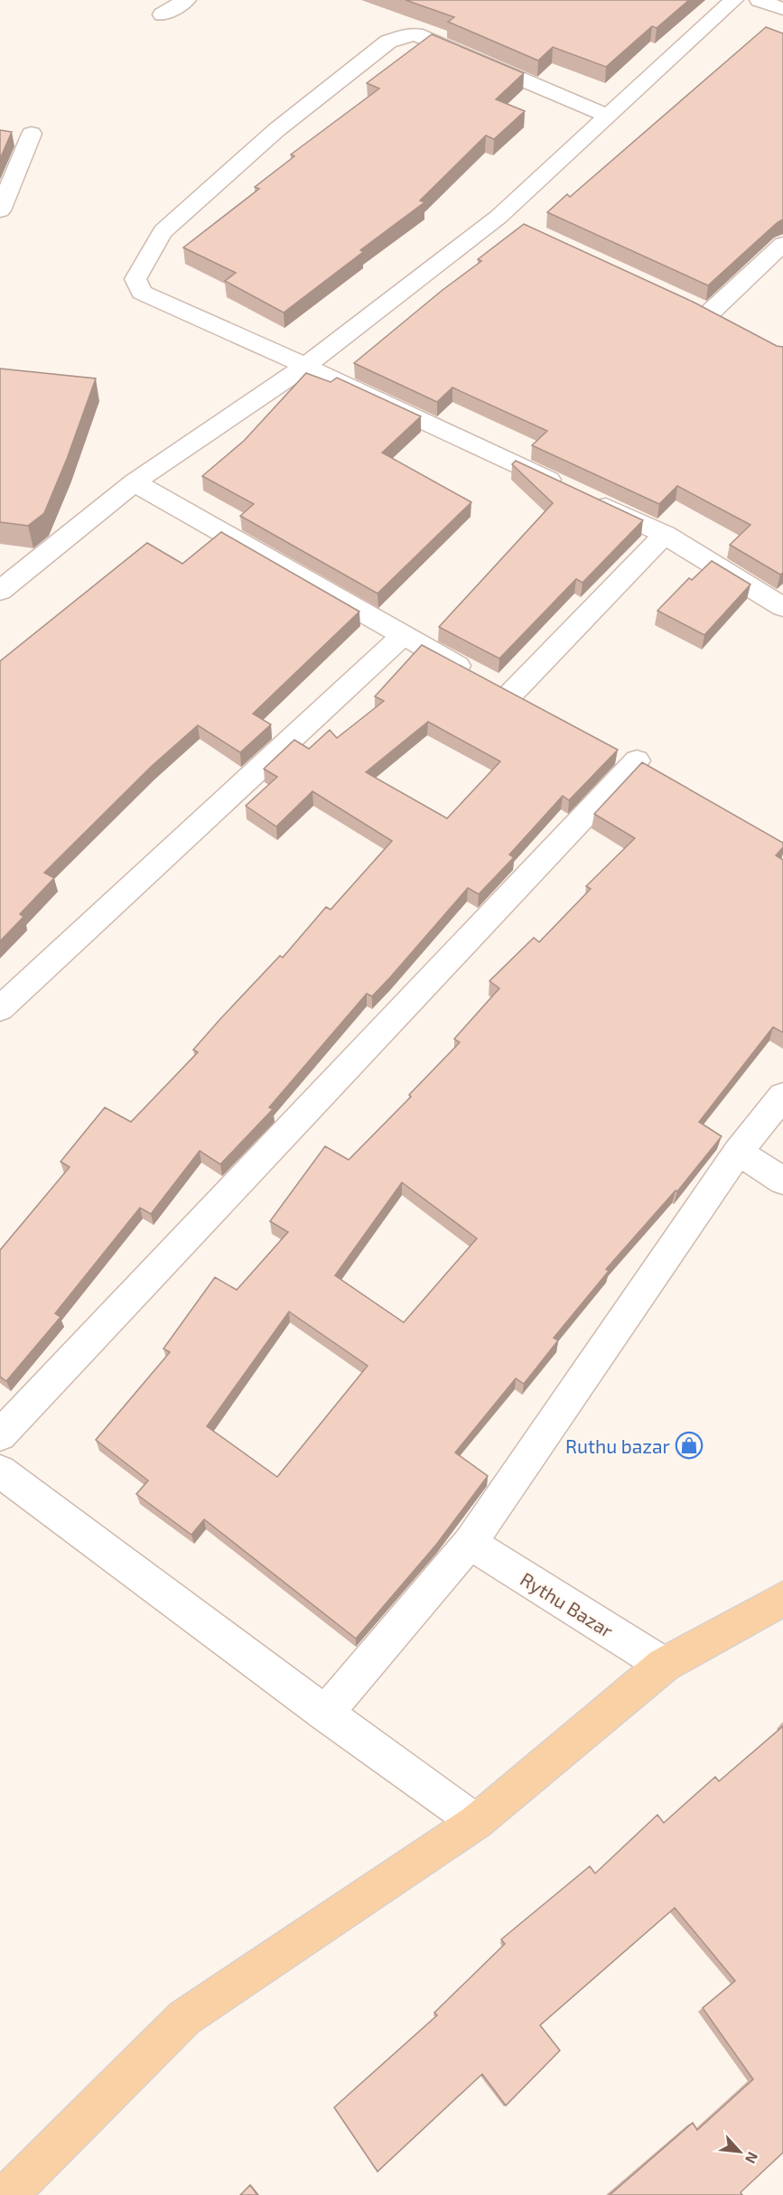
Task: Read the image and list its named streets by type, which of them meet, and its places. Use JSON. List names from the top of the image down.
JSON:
{
  "streets": {
    "street": ["Rythu Bazar"]
  },
  "places": {
    "shop": ["Ruthu bazar"]
  },
  "north": "bottom right"
}
